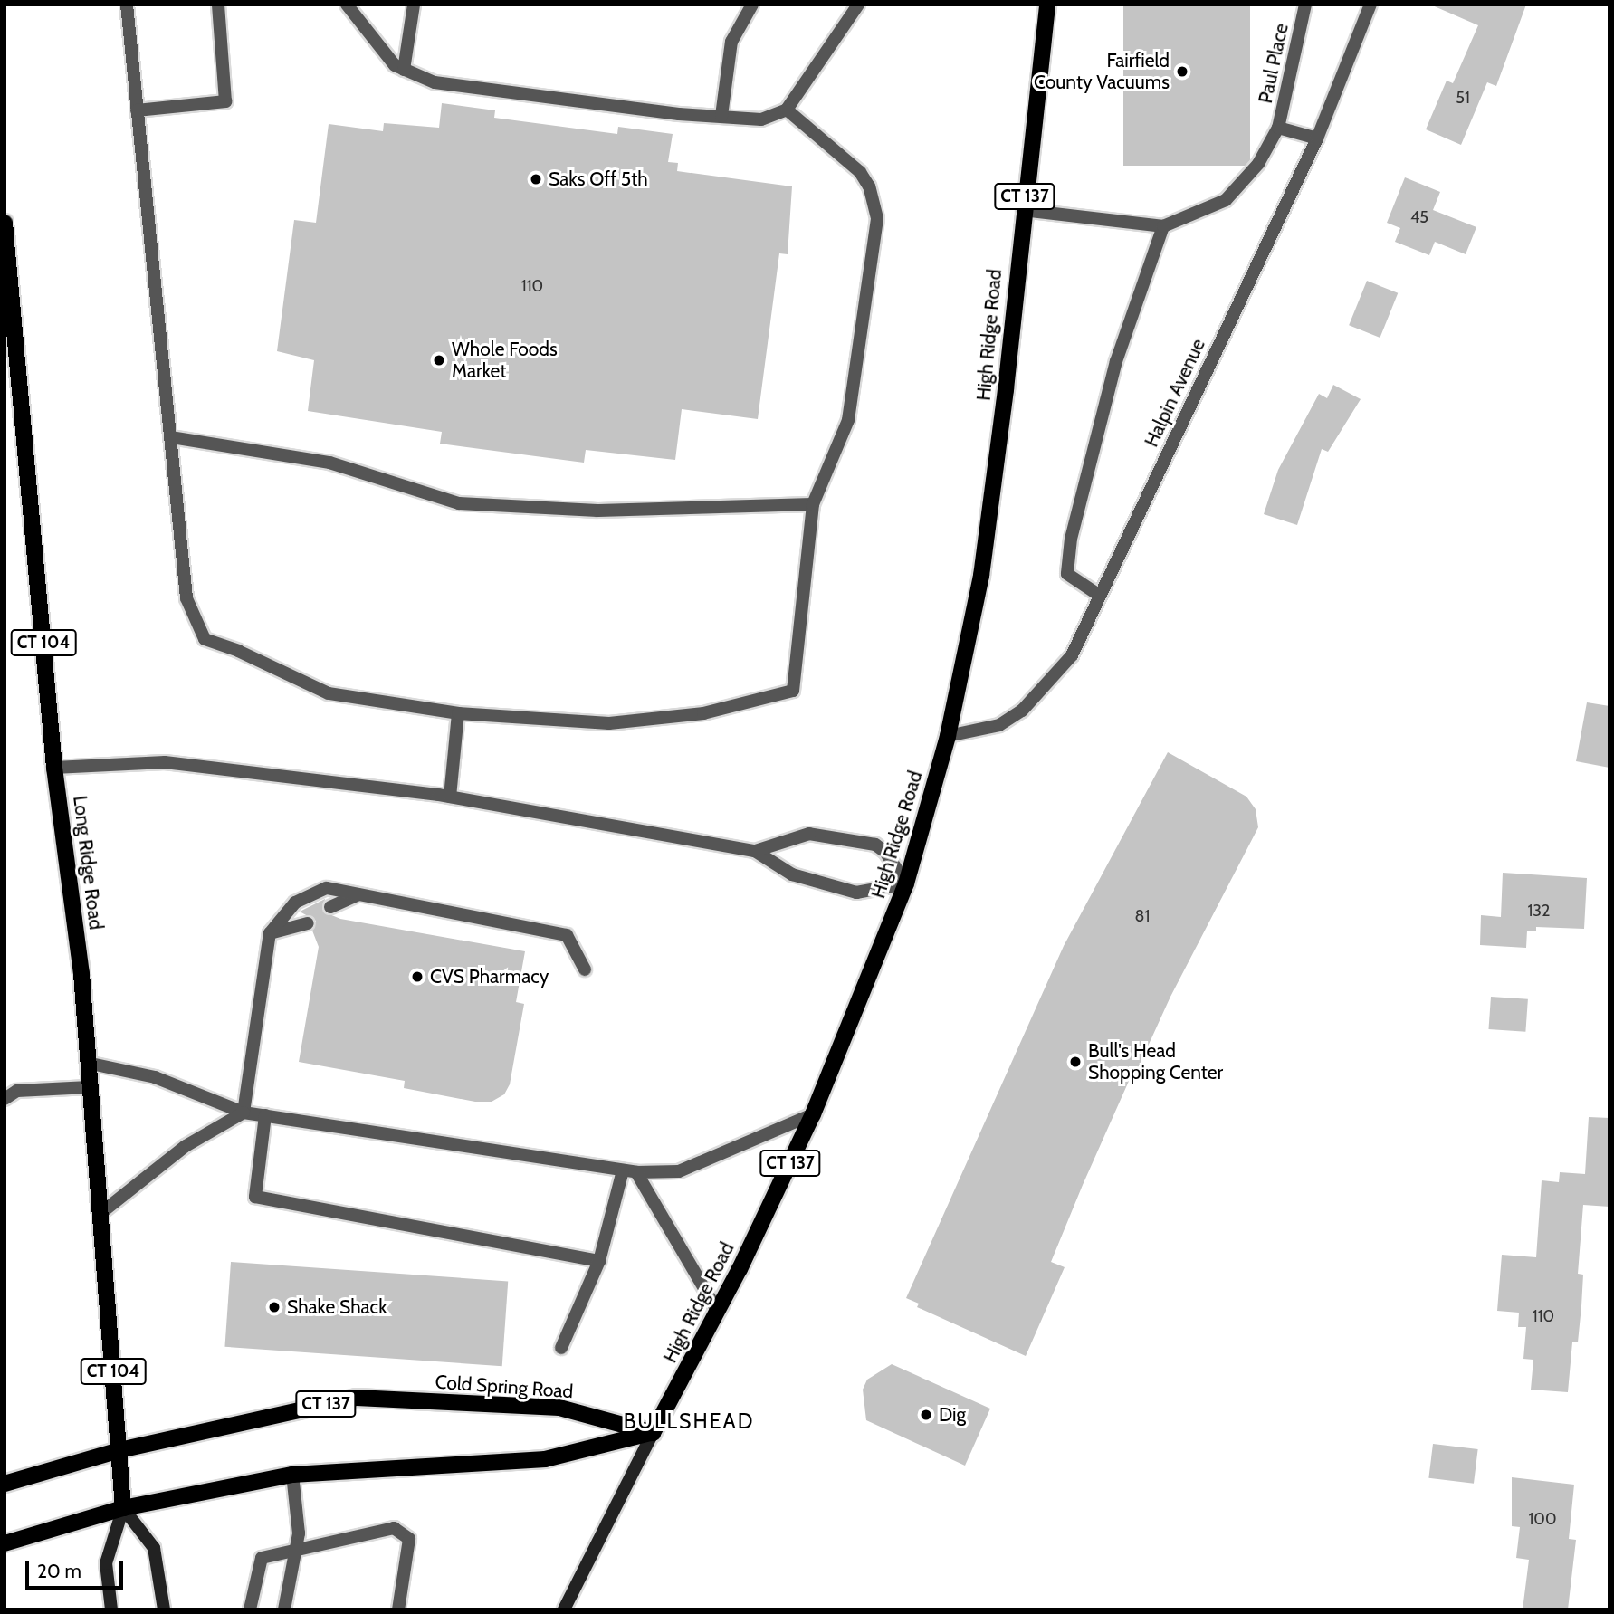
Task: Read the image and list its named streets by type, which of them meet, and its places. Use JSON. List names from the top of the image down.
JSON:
{
  "streets": {
    "main road": [
      "CT 137",
      "High Ridge Road",
      "CT 104",
      "Long Ridge Road",
      "Cold Spring Road"
    ],
    "street": ["Paul Place", "Halpin Avenue"]
  },
  "crossings": [
    ["Paul Place", "Halpin Avenue"],
    ["High Ridge Road", "Halpin Avenue"],
    ["High Ridge Road", "Cold Spring Road"],
    ["Long Ridge Road", "Cold Spring Road"]
  ],
  "districts": ["BULLSHEAD"],
  "places": [
    "Fairfield County Vacuums",
    "Saks Off 5th",
    "Whole Foods Market",
    "CVS Pharmacy",
    "Bull's Head Shopping Center",
    "Shake Shack",
    "Dig"
  ],
  "house_numbers": [
    "51",
    "45",
    "110",
    "132",
    "81",
    "110",
    "100"
  ],
  "scale_bar": "20 m"
}
